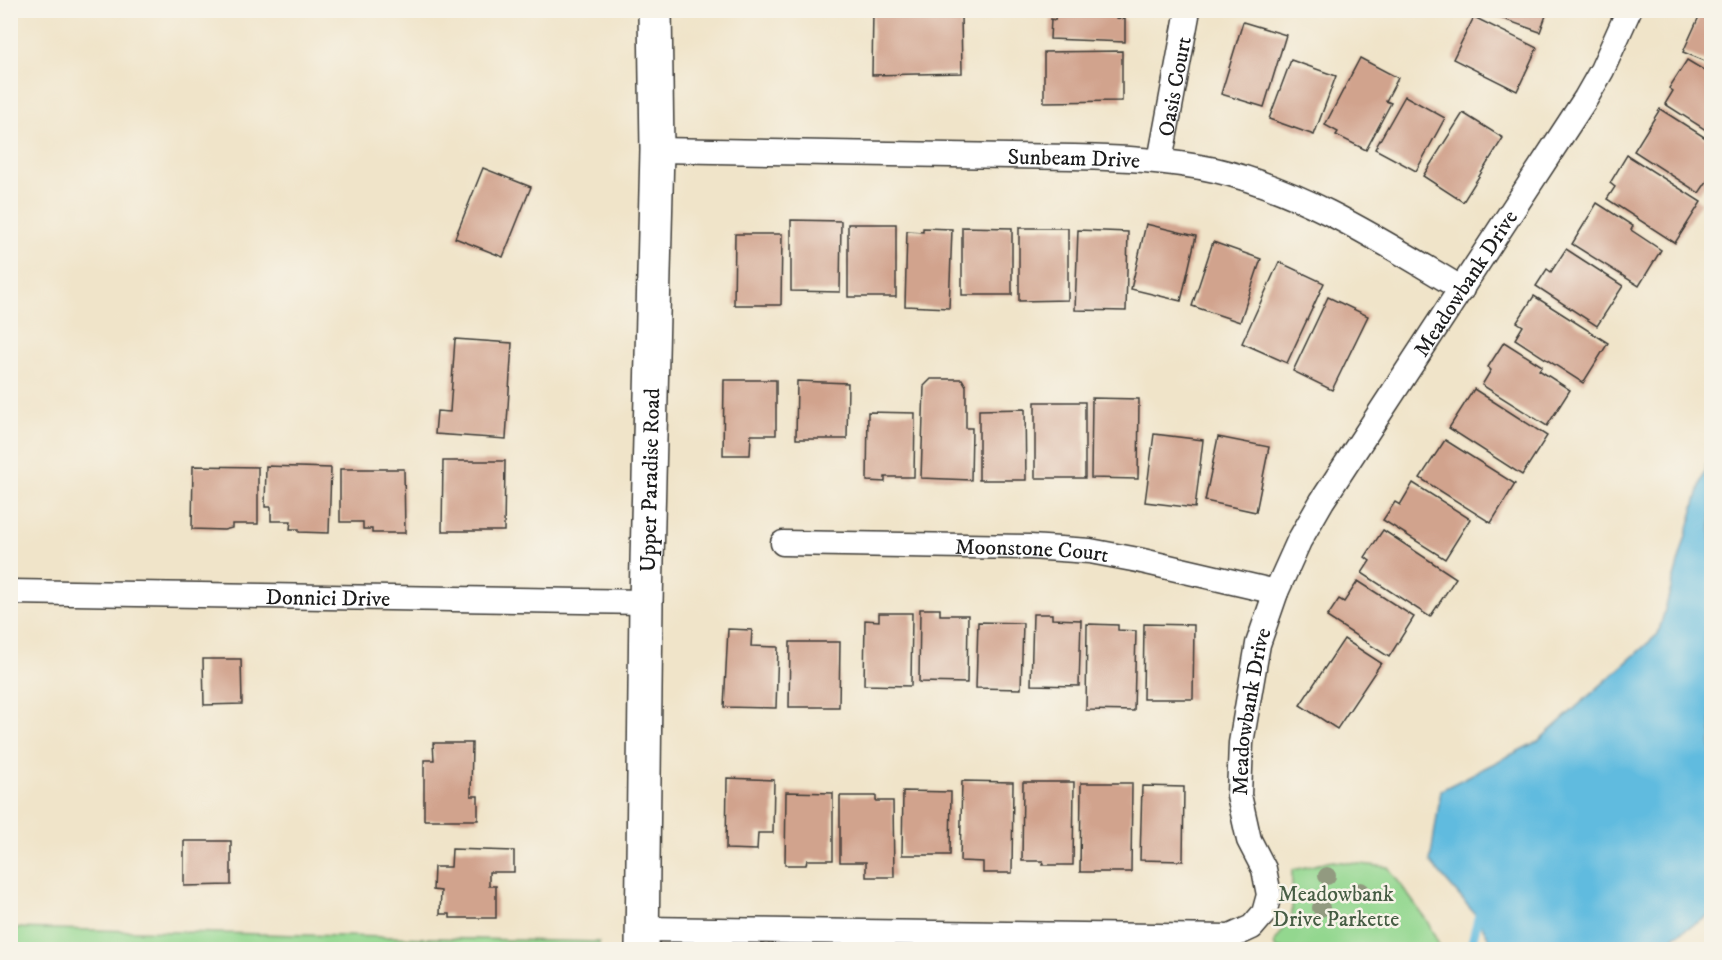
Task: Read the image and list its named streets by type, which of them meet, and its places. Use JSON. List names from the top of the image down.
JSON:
{
  "streets": {
    "main road": ["Upper Paradise Road"],
    "street": [
      "Oasis Court",
      "Sunbeam Drive",
      "Meadowbank Drive",
      "Moonstone Court",
      "Donnici Drive"
    ]
  },
  "crossings": [
    ["Oasis Court", "Sunbeam Drive"],
    ["Sunbeam Drive", "Meadowbank Drive"],
    ["Sunbeam Drive", "Upper Paradise Road"],
    ["Meadowbank Drive", "Upper Paradise Road"],
    ["Meadowbank Drive", "Moonstone Court"],
    ["Upper Paradise Road", "Donnici Drive"]
  ],
  "parks": ["Meadowbank Drive Parkette"]
}
